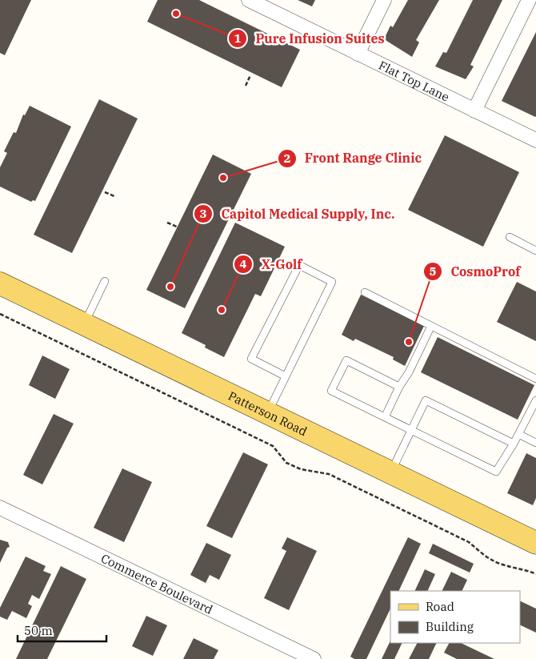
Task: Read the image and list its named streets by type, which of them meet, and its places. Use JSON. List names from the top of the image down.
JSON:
{
  "streets": {
    "main road": ["Patterson Road"],
    "street": ["Flat Top Lane", "Commerce Boulevard"]
  },
  "places": [
    "Pure Infusion Suites",
    "Front Range Clinic",
    "Capitol Medical Supply, Inc.",
    "X-Golf",
    "CosmoProf"
  ],
  "legend": ["Road", "Building"],
  "scale_bar": "50 m"
}
